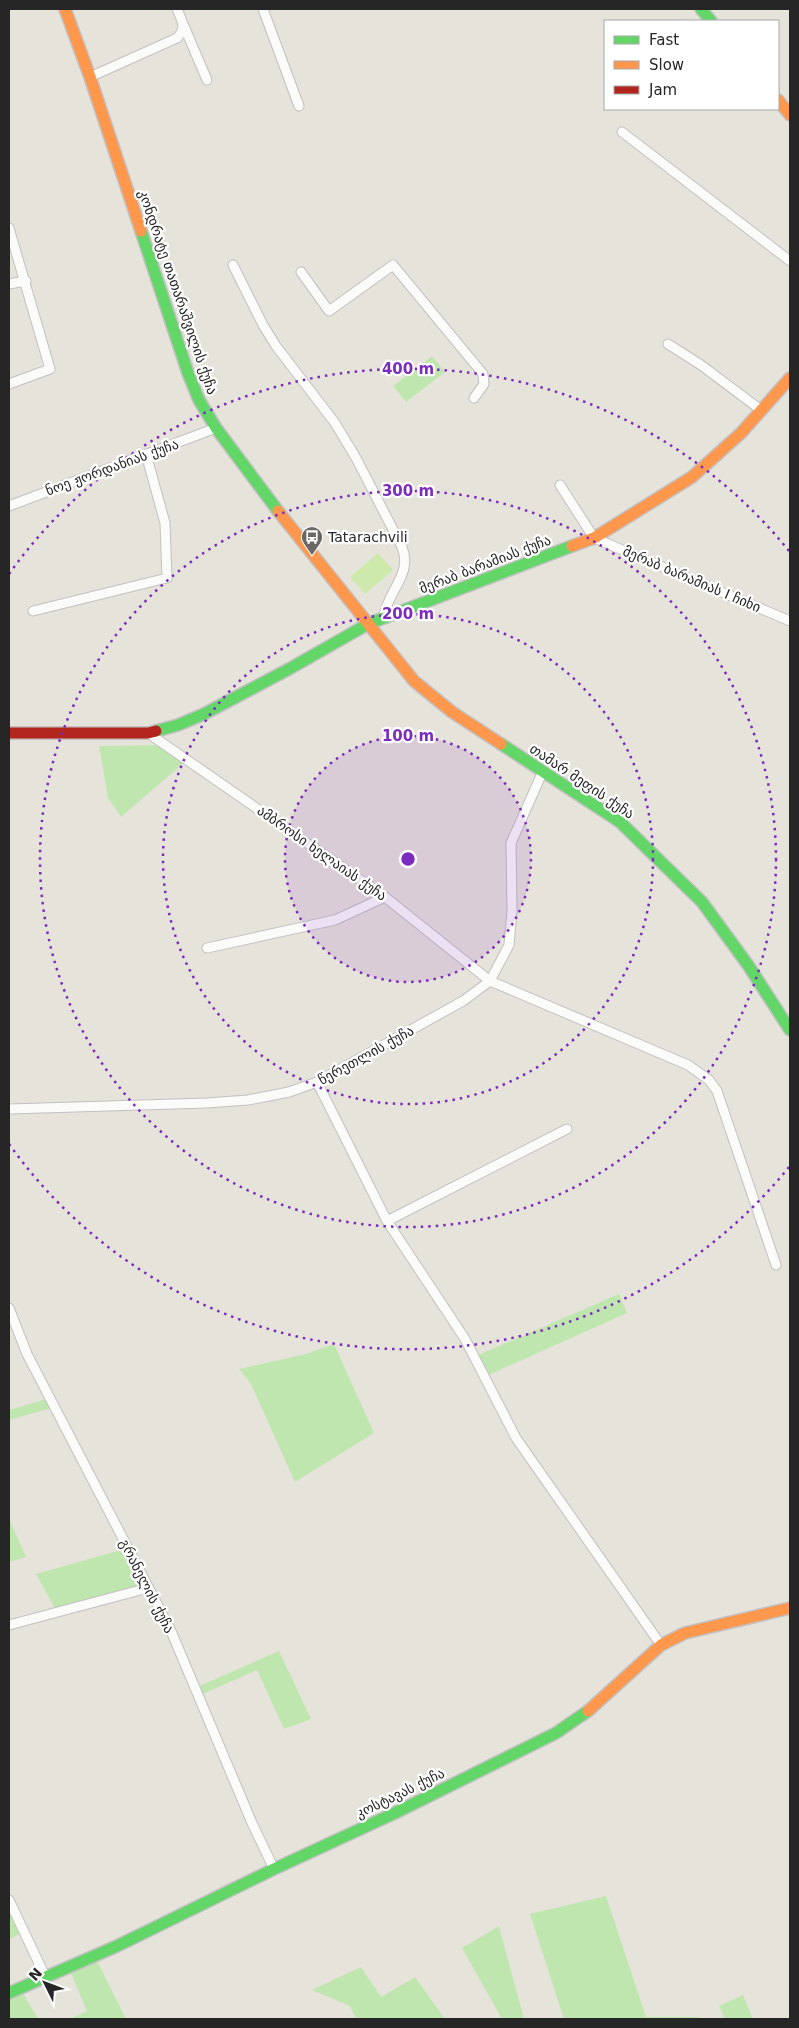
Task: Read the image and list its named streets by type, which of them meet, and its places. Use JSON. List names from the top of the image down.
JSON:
{
  "streets": {
    "street": [
      "კონდრატე თათარაშვილის ქუჩა",
      "ნოე ჟორდანიას ქუჩა",
      "მერაბ ბარამიას ქუჩა",
      "მერაბ ბარამიას I ჩიხი",
      "თამარ მეფის ქუჩა",
      "ამბროსი ხელაიას ქუჩა",
      "წერეთლის ქუჩა",
      "გრანელის ქუჩა",
      "კოსტავას ქუჩა"
    ]
  },
  "crossings": [
    ["კონდრატე თათარაშვილის ქუჩა", "ნოე ჟორდანიას ქუჩა"],
    ["კონდრატე თათარაშვილის ქუჩა", "მერაბ ბარამიას ქუჩა"],
    ["კონდრატე თათარაშვილის ქუჩა", "თამარ მეფის ქუჩა"],
    ["მერაბ ბარამიას ქუჩა", "მერაბ ბარამიას I ჩიხი"],
    ["მერაბ ბარამიას ქუჩა", "თამარ მეფის ქუჩა"],
    ["მერაბ ბარამიას ქუჩა", "ამბროსი ხელაიას ქუჩა"],
    ["თამარ მეფის ქუჩა", "წერეთლის ქუჩა"],
    ["ამბროსი ხელაიას ქუჩა", "წერეთლის ქუჩა"],
    ["გრანელის ქუჩა", "კოსტავას ქუჩა"]
  ],
  "places": {
    "bus stop": ["Tatarachvili"]
  },
  "legend": ["Fast", "Slow", "Jam"],
  "north": "top left",
  "rings": [
    "400 m",
    "300 m",
    "200 m",
    "100 m"
  ]
}
